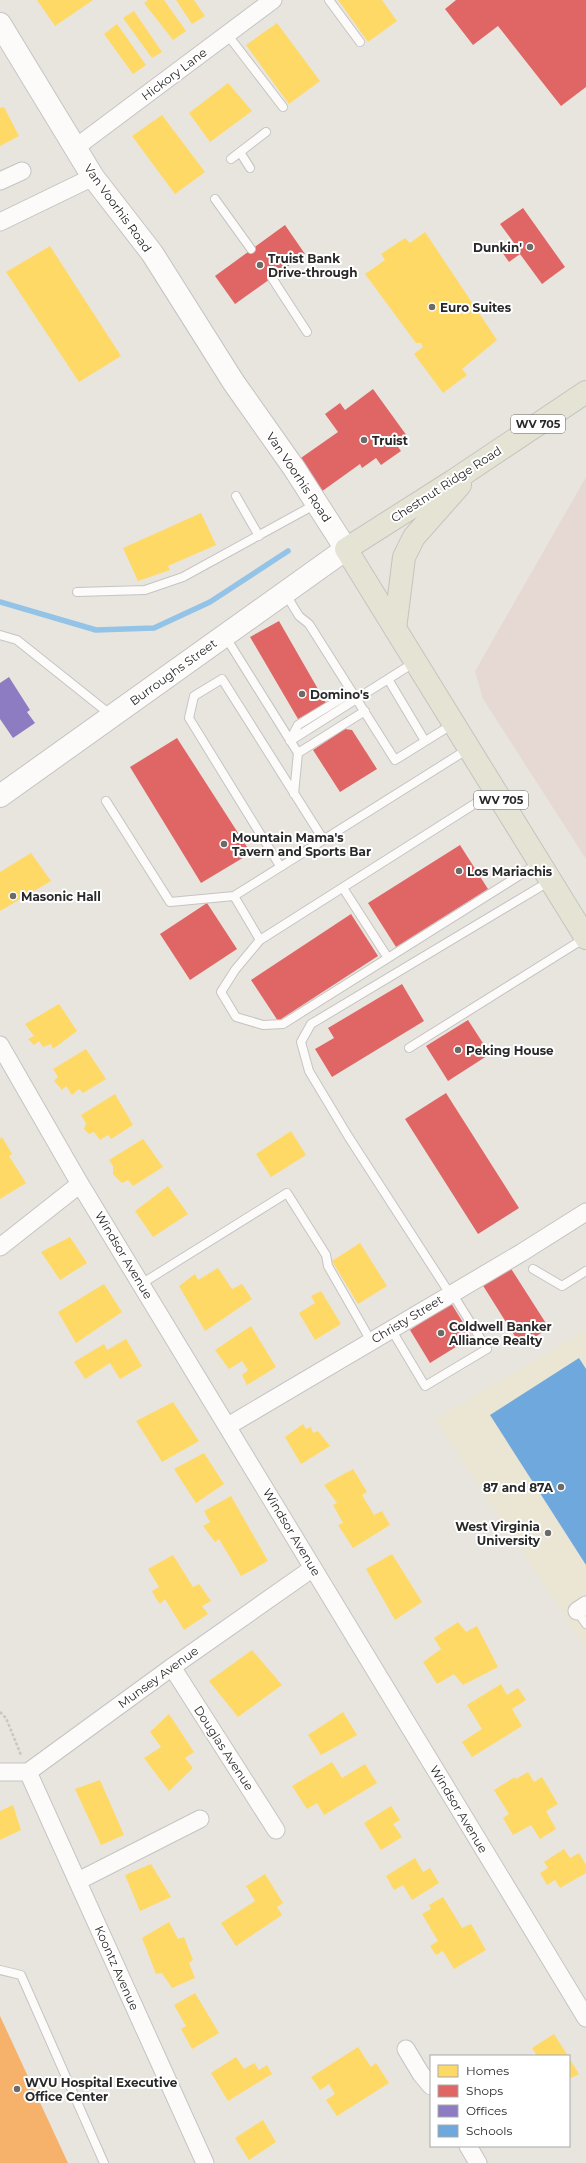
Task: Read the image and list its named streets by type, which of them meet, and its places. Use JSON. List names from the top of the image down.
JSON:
{
  "streets": {
    "main road": ["Van Voorhis Road", "WV 705", "Chestnut Ridge Road"],
    "street": [
      "Hickory Lane",
      "Burroughs Street",
      "Windsor Avenue",
      "Christy Street",
      "Munsey Avenue",
      "Douglas Avenue",
      "Koontz Avenue"
    ]
  },
  "crossings": [
    ["Hickory Lane", "Van Voorhis Road"],
    ["Van Voorhis Road", "Chestnut Ridge Road"],
    ["Van Voorhis Road", "Burroughs Street"],
    ["Chestnut Ridge Road", "Burroughs Street"],
    ["Windsor Avenue", "Christy Street"],
    ["Windsor Avenue", "Munsey Avenue"],
    ["Munsey Avenue", "Douglas Avenue"],
    ["Munsey Avenue", "Koontz Avenue"]
  ],
  "places": [
    "Dunkin'",
    "Truist Bank Drive-through",
    "Euro Suites",
    "Truist",
    "Domino's",
    "Mountain Mama's Tavern and Sports Bar",
    "Los Mariachis",
    "Masonic Hall",
    "Peking House",
    "Coldwell Banker Alliance Realty",
    "87 and 87A",
    "West Virginia University",
    "WVU Hospital Executive Office Center"
  ],
  "legend": [
    "Homes",
    "Shops",
    "Offices",
    "Schools"
  ]
}
